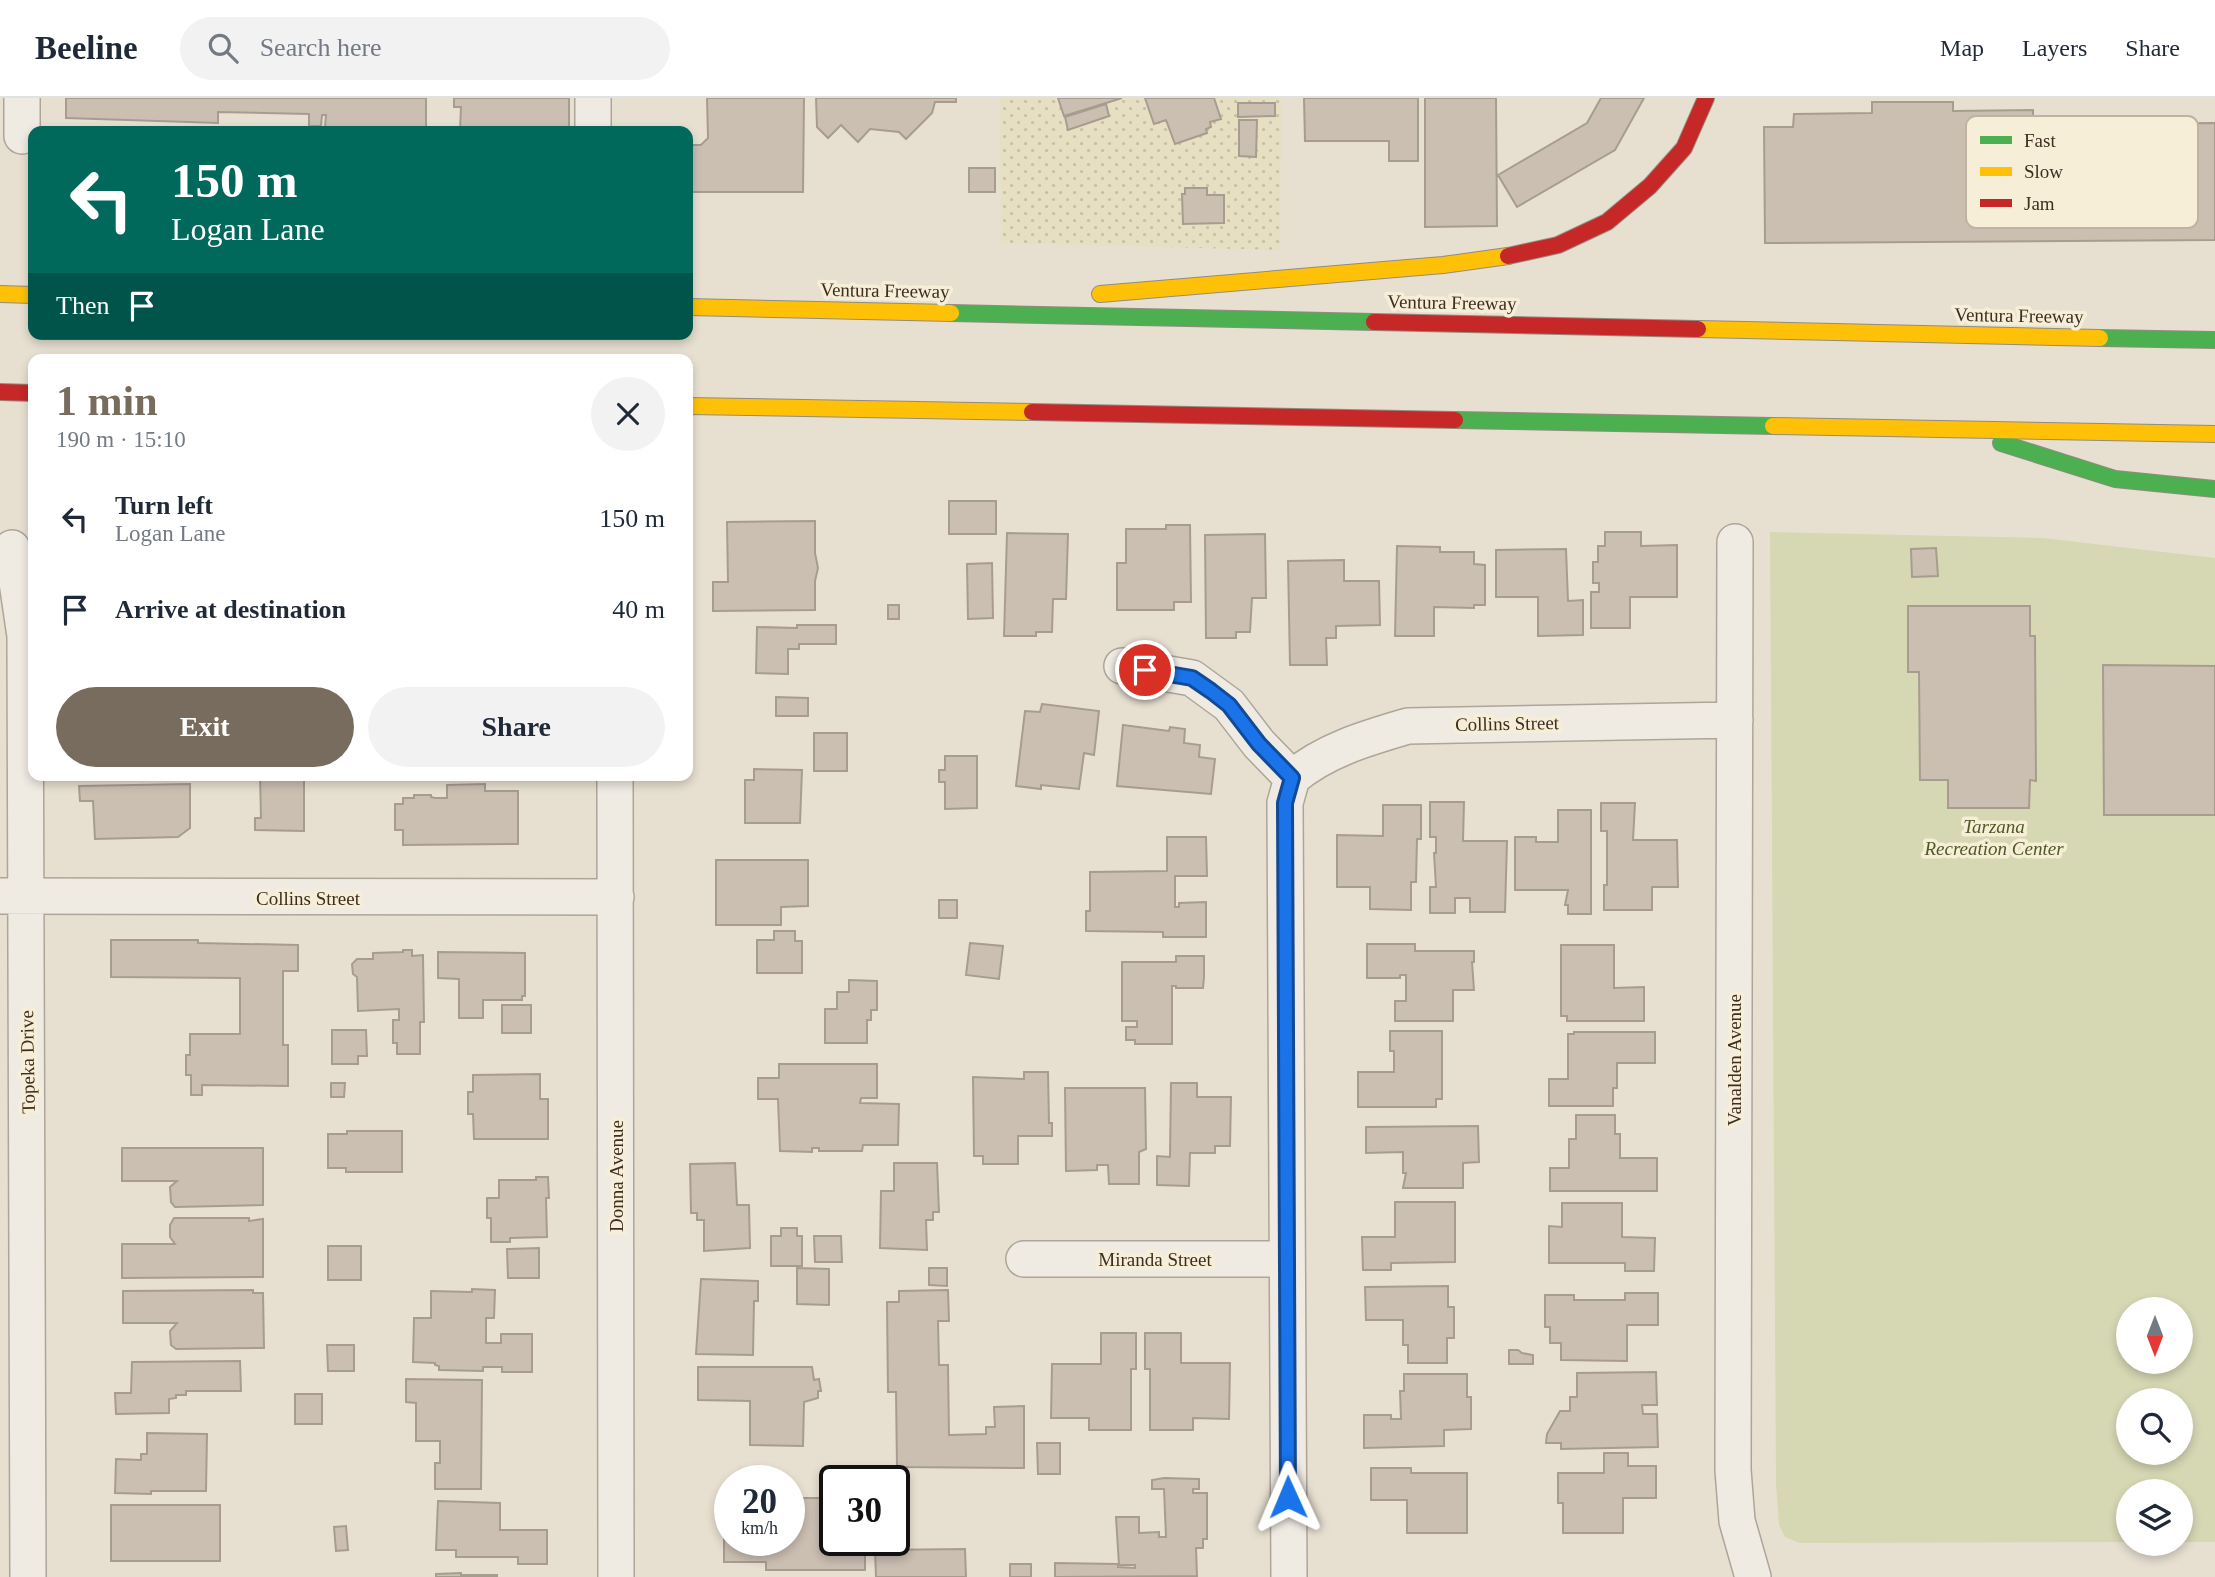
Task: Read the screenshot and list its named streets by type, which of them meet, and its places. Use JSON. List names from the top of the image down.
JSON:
{
  "streets": {
    "highway": ["Ventura Freeway"],
    "street": [
      "Collins Street",
      "Vanalden Avenue",
      "Topeka Drive",
      "Donna Avenue",
      "Miranda Street"
    ]
  },
  "crossings": [
    ["Collins Street", "Vanalden Avenue"],
    ["Collins Street", "Topeka Drive"],
    ["Collins Street", "Donna Avenue"]
  ],
  "parks": ["Tarzana Recreation Center"],
  "legend": ["Fast", "Slow", "Jam"],
  "north": "bottom",
  "page": {
    "header": "Beeline",
    "search": "Search here",
    "nav": ["Map", "Layers", "Share"],
    "turn": ["150 m", "Logan Lane"],
    "then": "Then",
    "heading": ["1 min", "190 m · 15:10"],
    "list": [
      {
        "name": "Turn left",
        "note": "Logan Lane",
        "value": "150 m"
      },
      {
        "name": "Arrive at destination",
        "value": "40 m"
      }
    ],
    "buttons": ["Exit", "Share"],
    "speed": "20 km/h",
    "limit": "30"
  }
}
